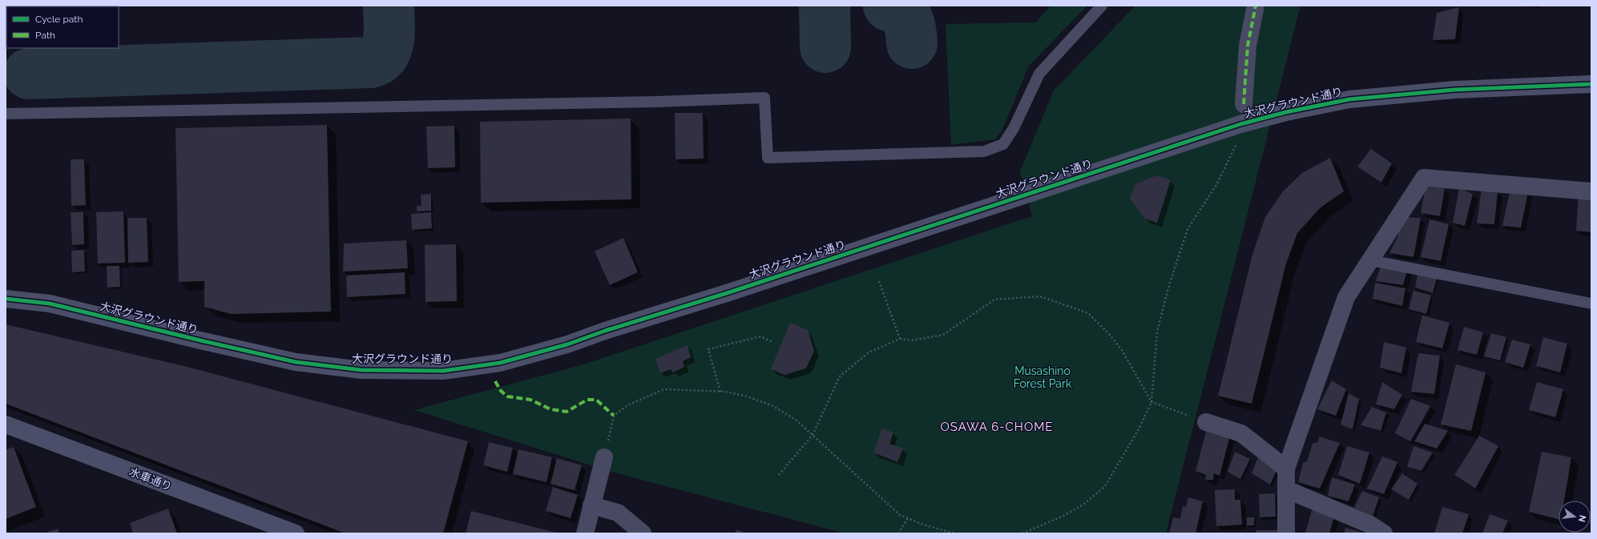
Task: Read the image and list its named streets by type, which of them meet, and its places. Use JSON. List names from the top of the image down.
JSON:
{
  "streets": {
    "street": ["大沢グラウンド通り", "水車通り"]
  },
  "districts": ["OSAWA 6-CHOME"],
  "parks": ["Musashino Forest Park"],
  "legend": ["Cycle path", "Path"],
  "north": "right"
}
